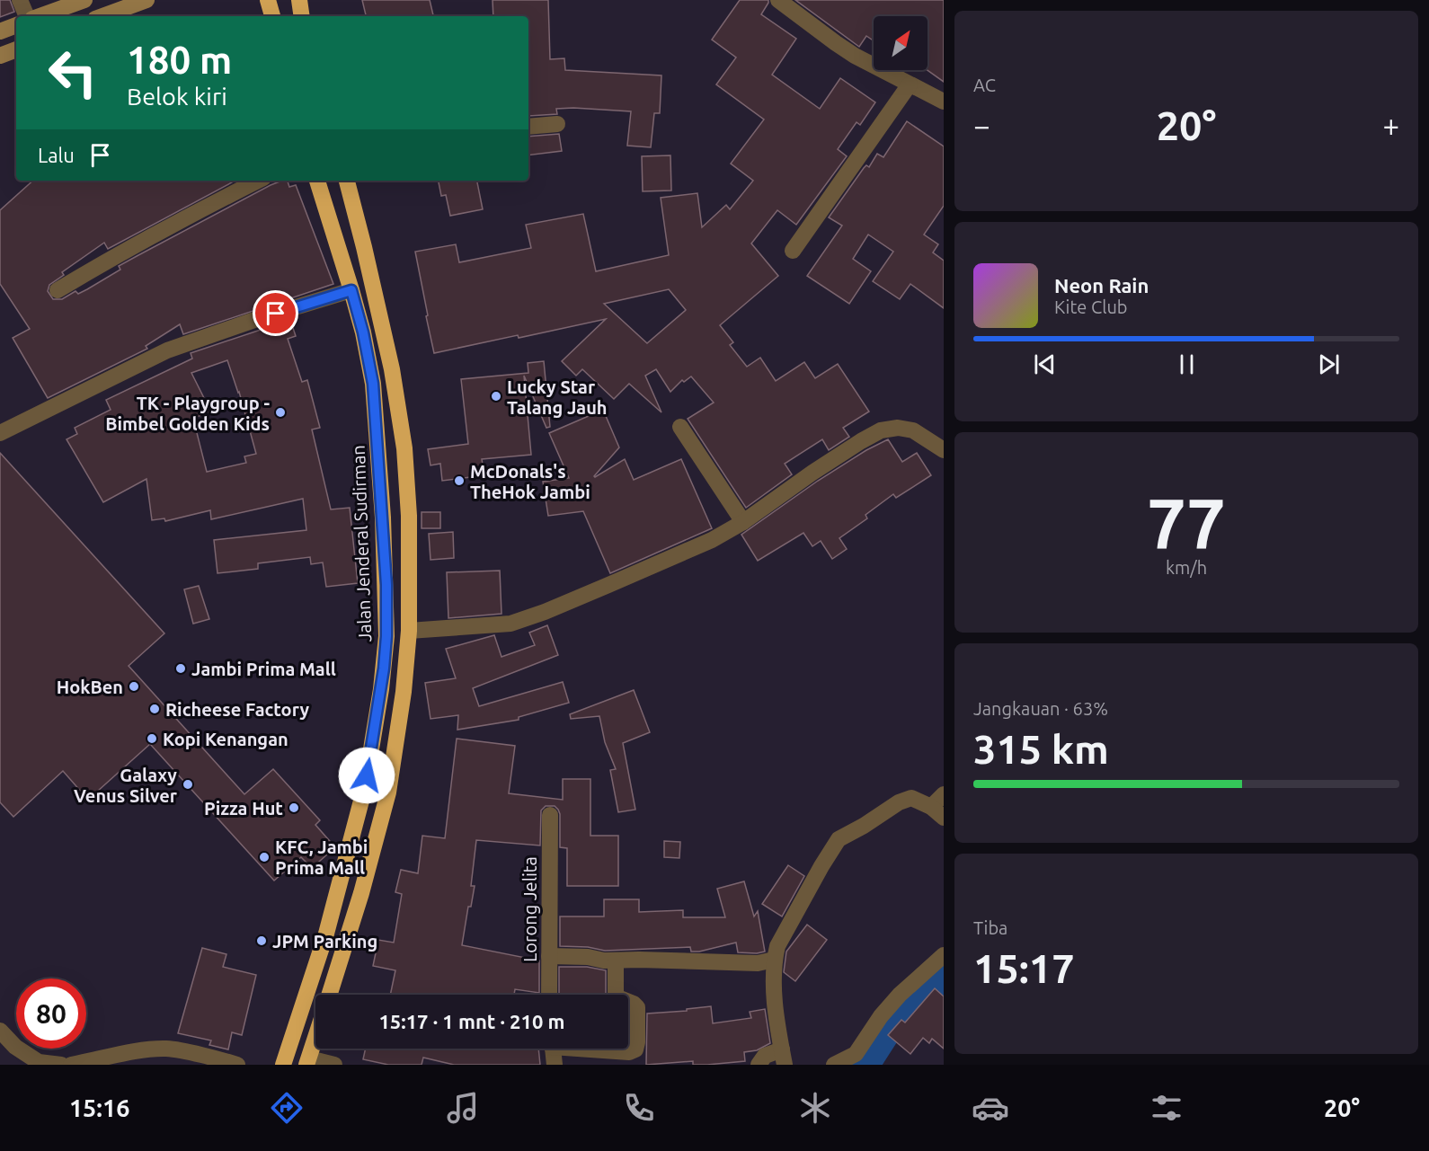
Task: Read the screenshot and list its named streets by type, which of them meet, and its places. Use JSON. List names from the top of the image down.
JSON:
{
  "streets": {
    "highway": ["Jalan Jenderal Sudirman"],
    "street": ["Lorong Jelita"]
  },
  "places": [
    "Lucky Star Talang Jauh",
    "TK - Playgroup - Bimbel Golden Kids",
    "McDonals's TheHok Jambi",
    "Jambi Prima Mall",
    "HokBen",
    "Richeese Factory",
    "Kopi Kenangan",
    "Galaxy Venus Silver",
    "Pizza Hut",
    "KFC, Jambi Prima Mall",
    "JPM Parking"
  ],
  "north": "top right",
  "page": {
    "tile": [
      "AC",
      ["77", "km/h"],
      ["Jangkauan · 63%", "315 km"],
      ["Tiba", "15:17"]
    ],
    "turn": ["180 m", "Belok kiri"],
    "heat": ["−", "20°", "+"],
    "then": "Lalu",
    "song": ["Neon Rain", "Kite Club"],
    "limit": "80",
    "trip": "15:17 · 1 mnt · 210 m",
    "tabs": ["15:16", "20°"]
  }
}
